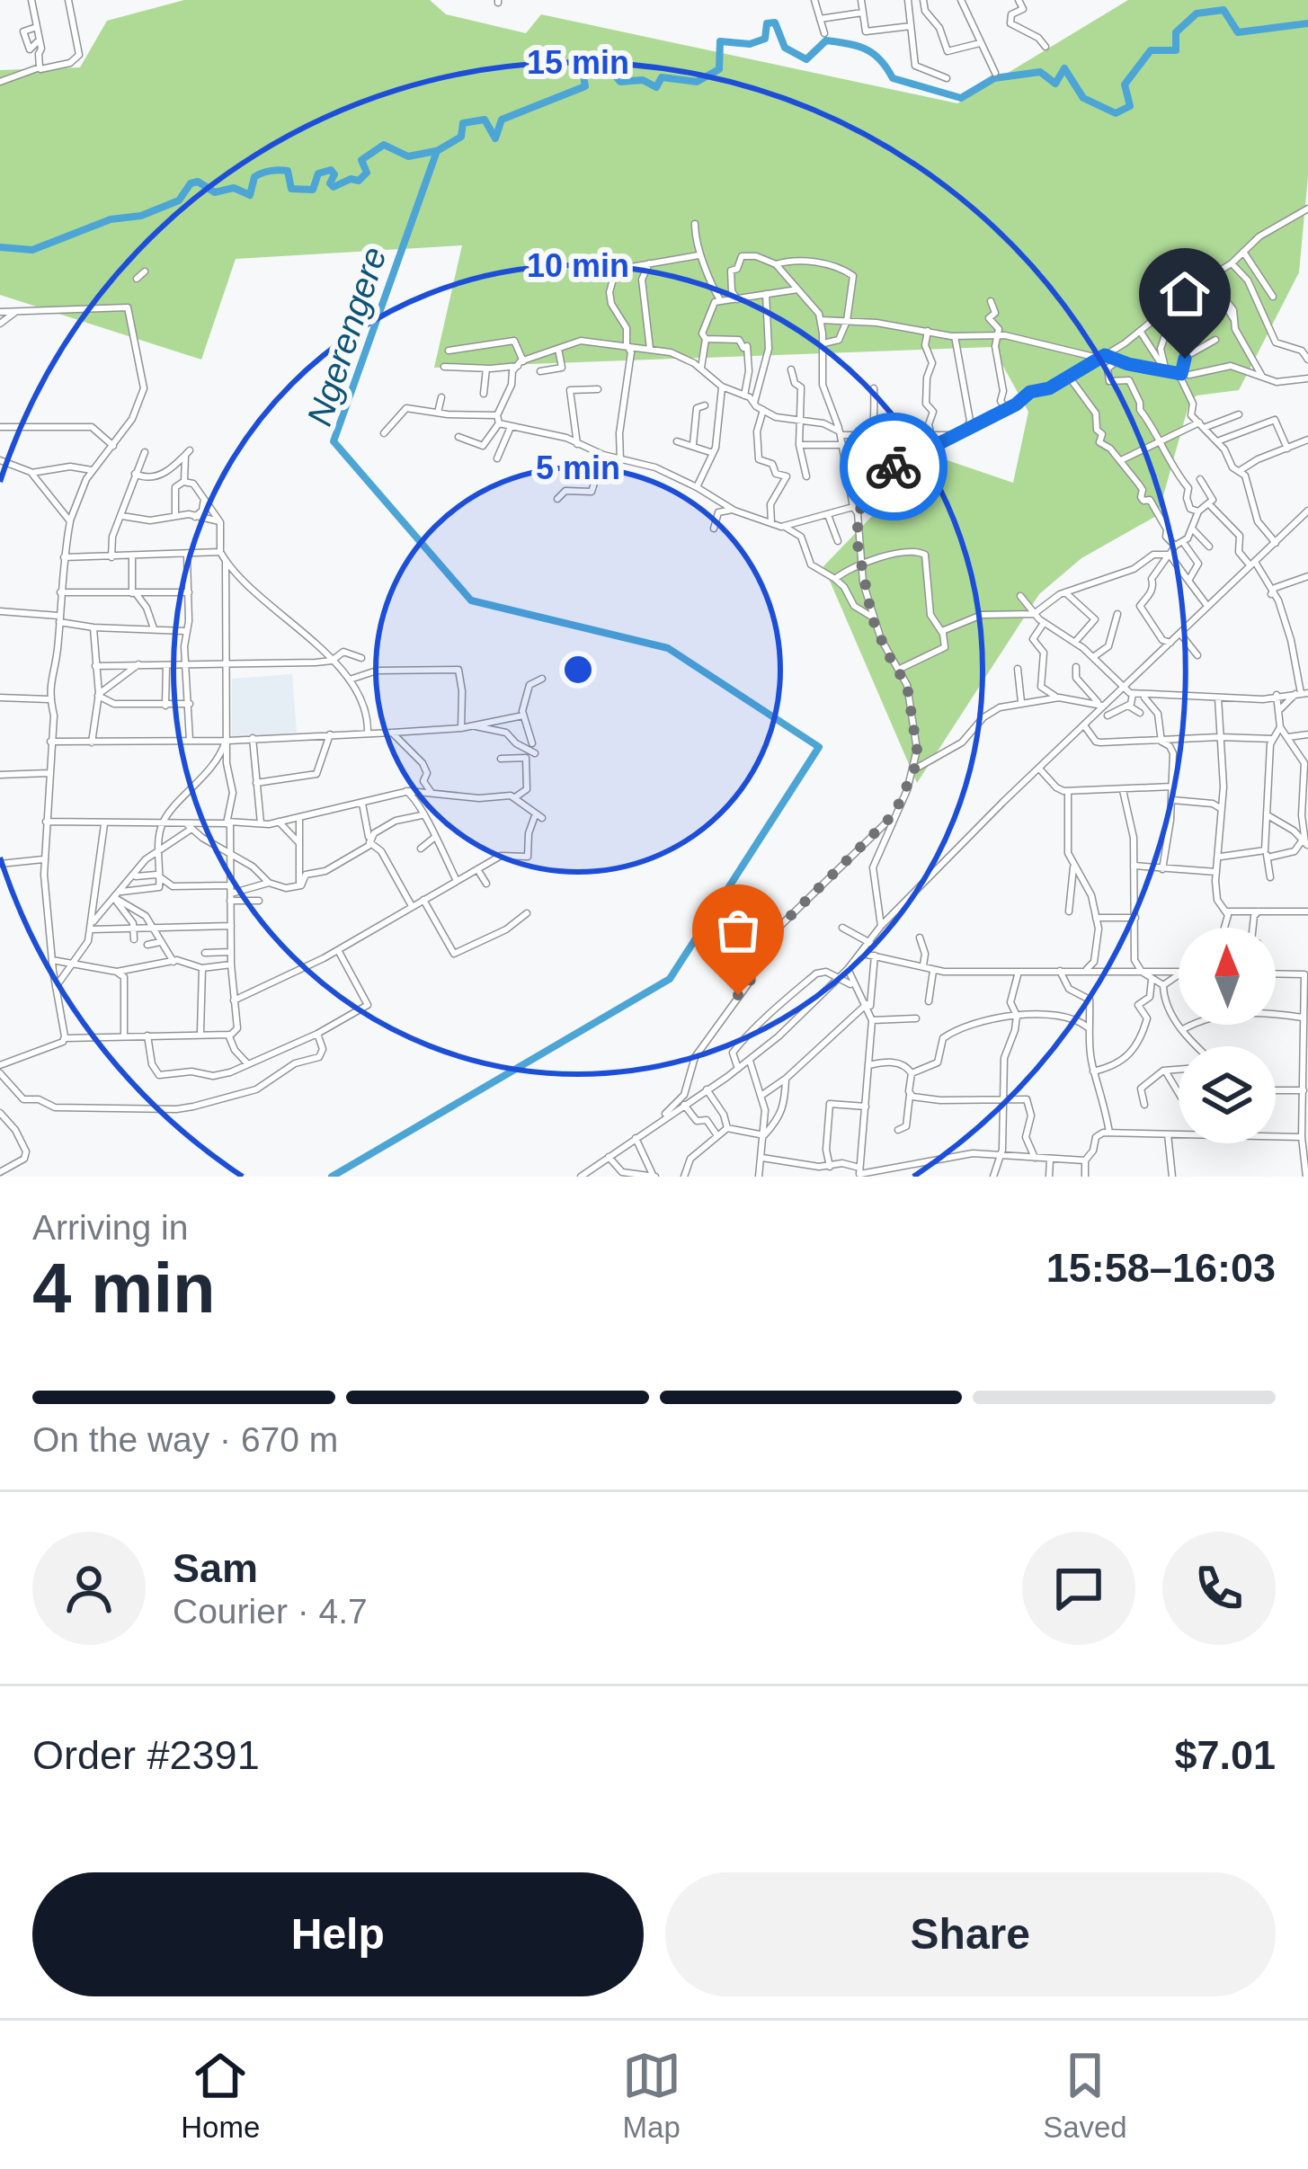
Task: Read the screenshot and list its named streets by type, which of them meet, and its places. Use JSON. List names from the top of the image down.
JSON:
{
  "water": ["Ngerengere"],
  "north": "top",
  "page": {
    "heading": ["4 min", "Arriving in", "15:58–16:03"],
    "panel": [
      "Sam",
      "Courier · 4.7",
      "Order #2391",
      "$7.01"
    ],
    "bar": "On the way · 670 m",
    "buttons": ["Help", "Share"],
    "tabs": ["Home", "Map", "Saved"]
  },
  "rings": ["15 min", "10 min", "5 min"]
}
